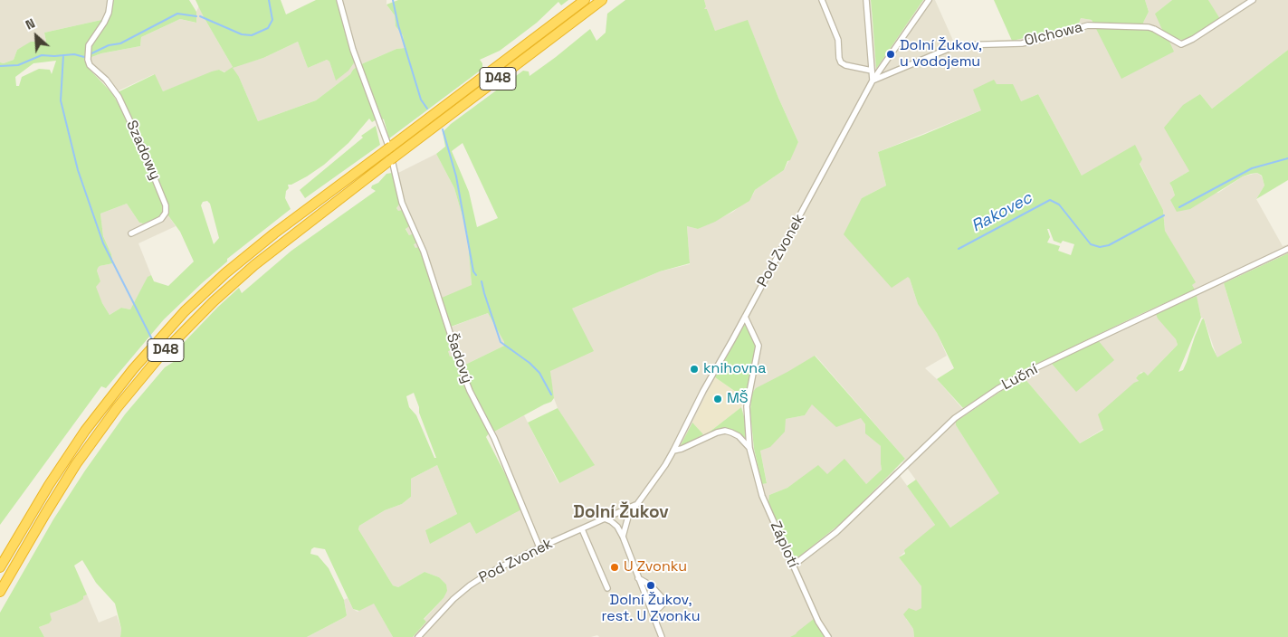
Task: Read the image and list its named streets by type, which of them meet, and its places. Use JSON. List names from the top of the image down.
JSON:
{
  "streets": {
    "highway": ["D48"],
    "street": [
      "Olchowa",
      "Szadowy",
      "Pod Zvonek",
      "Šadový",
      "Luční",
      "Záplotí"
    ]
  },
  "crossings": [
    ["Olchowa", "Pod Zvonek"],
    ["D48", "Šadový"],
    ["Pod Zvonek", "Šadový"],
    ["Pod Zvonek", "Záplotí"],
    ["Luční", "Záplotí"]
  ],
  "districts": ["Dolní Žukov"],
  "water": ["Rakovec"],
  "places": [
    "Dolní Žukov, u vodojemu",
    "knihovna",
    "MŠ",
    "U Zvonku",
    "Dolní Žukov, rest. U Zvonku"
  ],
  "north": "top left"
}
